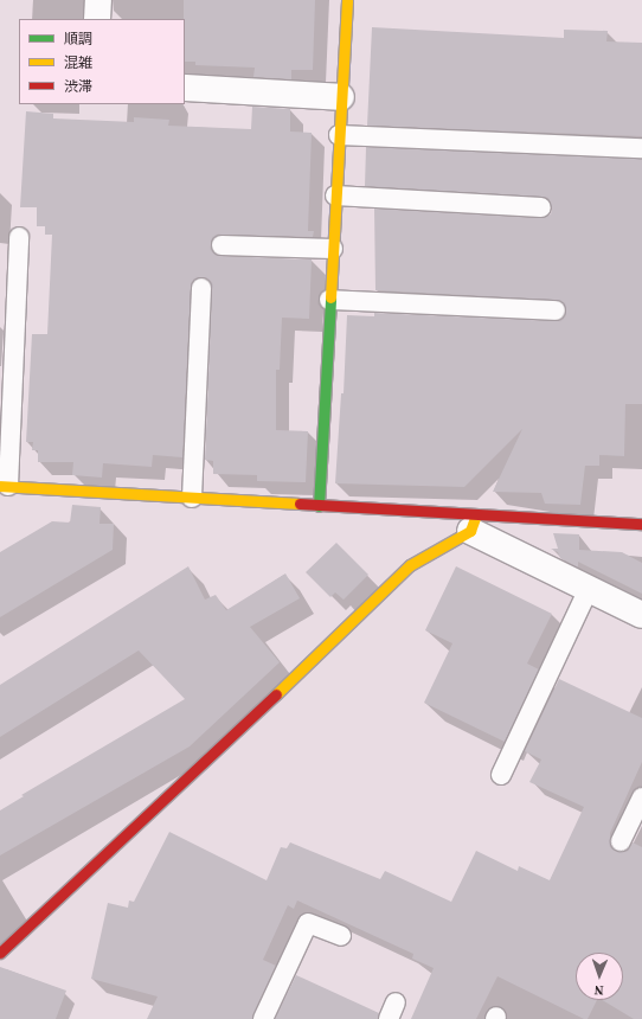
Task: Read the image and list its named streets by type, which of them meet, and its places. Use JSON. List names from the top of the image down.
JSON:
{
  "legend": ["順調", "混雑", "渋滞"],
  "north": "bottom"
}
